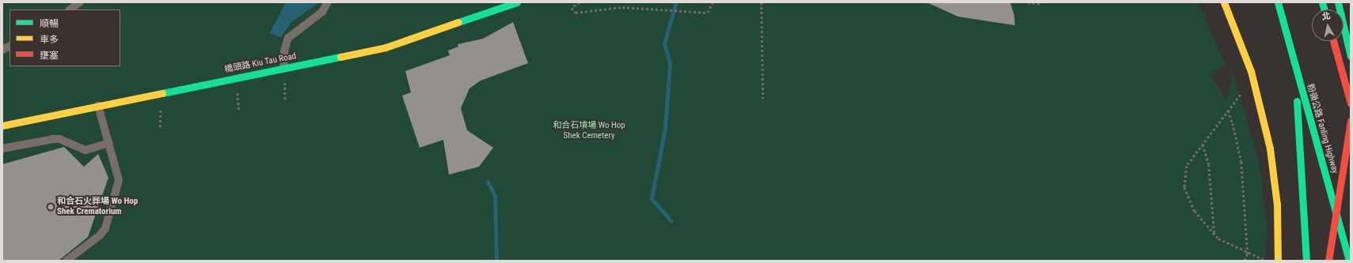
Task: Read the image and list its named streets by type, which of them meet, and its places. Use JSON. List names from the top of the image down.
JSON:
{
  "streets": {
    "main road": ["橋頭路 Kiu Tau Road", "粉嶺公路 Fanling Highway"]
  },
  "parks": ["和合石墳場 Wo Hop Shek Cemetery"],
  "places": ["和合石火葬場 Wo Hop Shek Crematorium"],
  "legend": ["順暢", "車多", "壅塞"],
  "north": "top"
}
